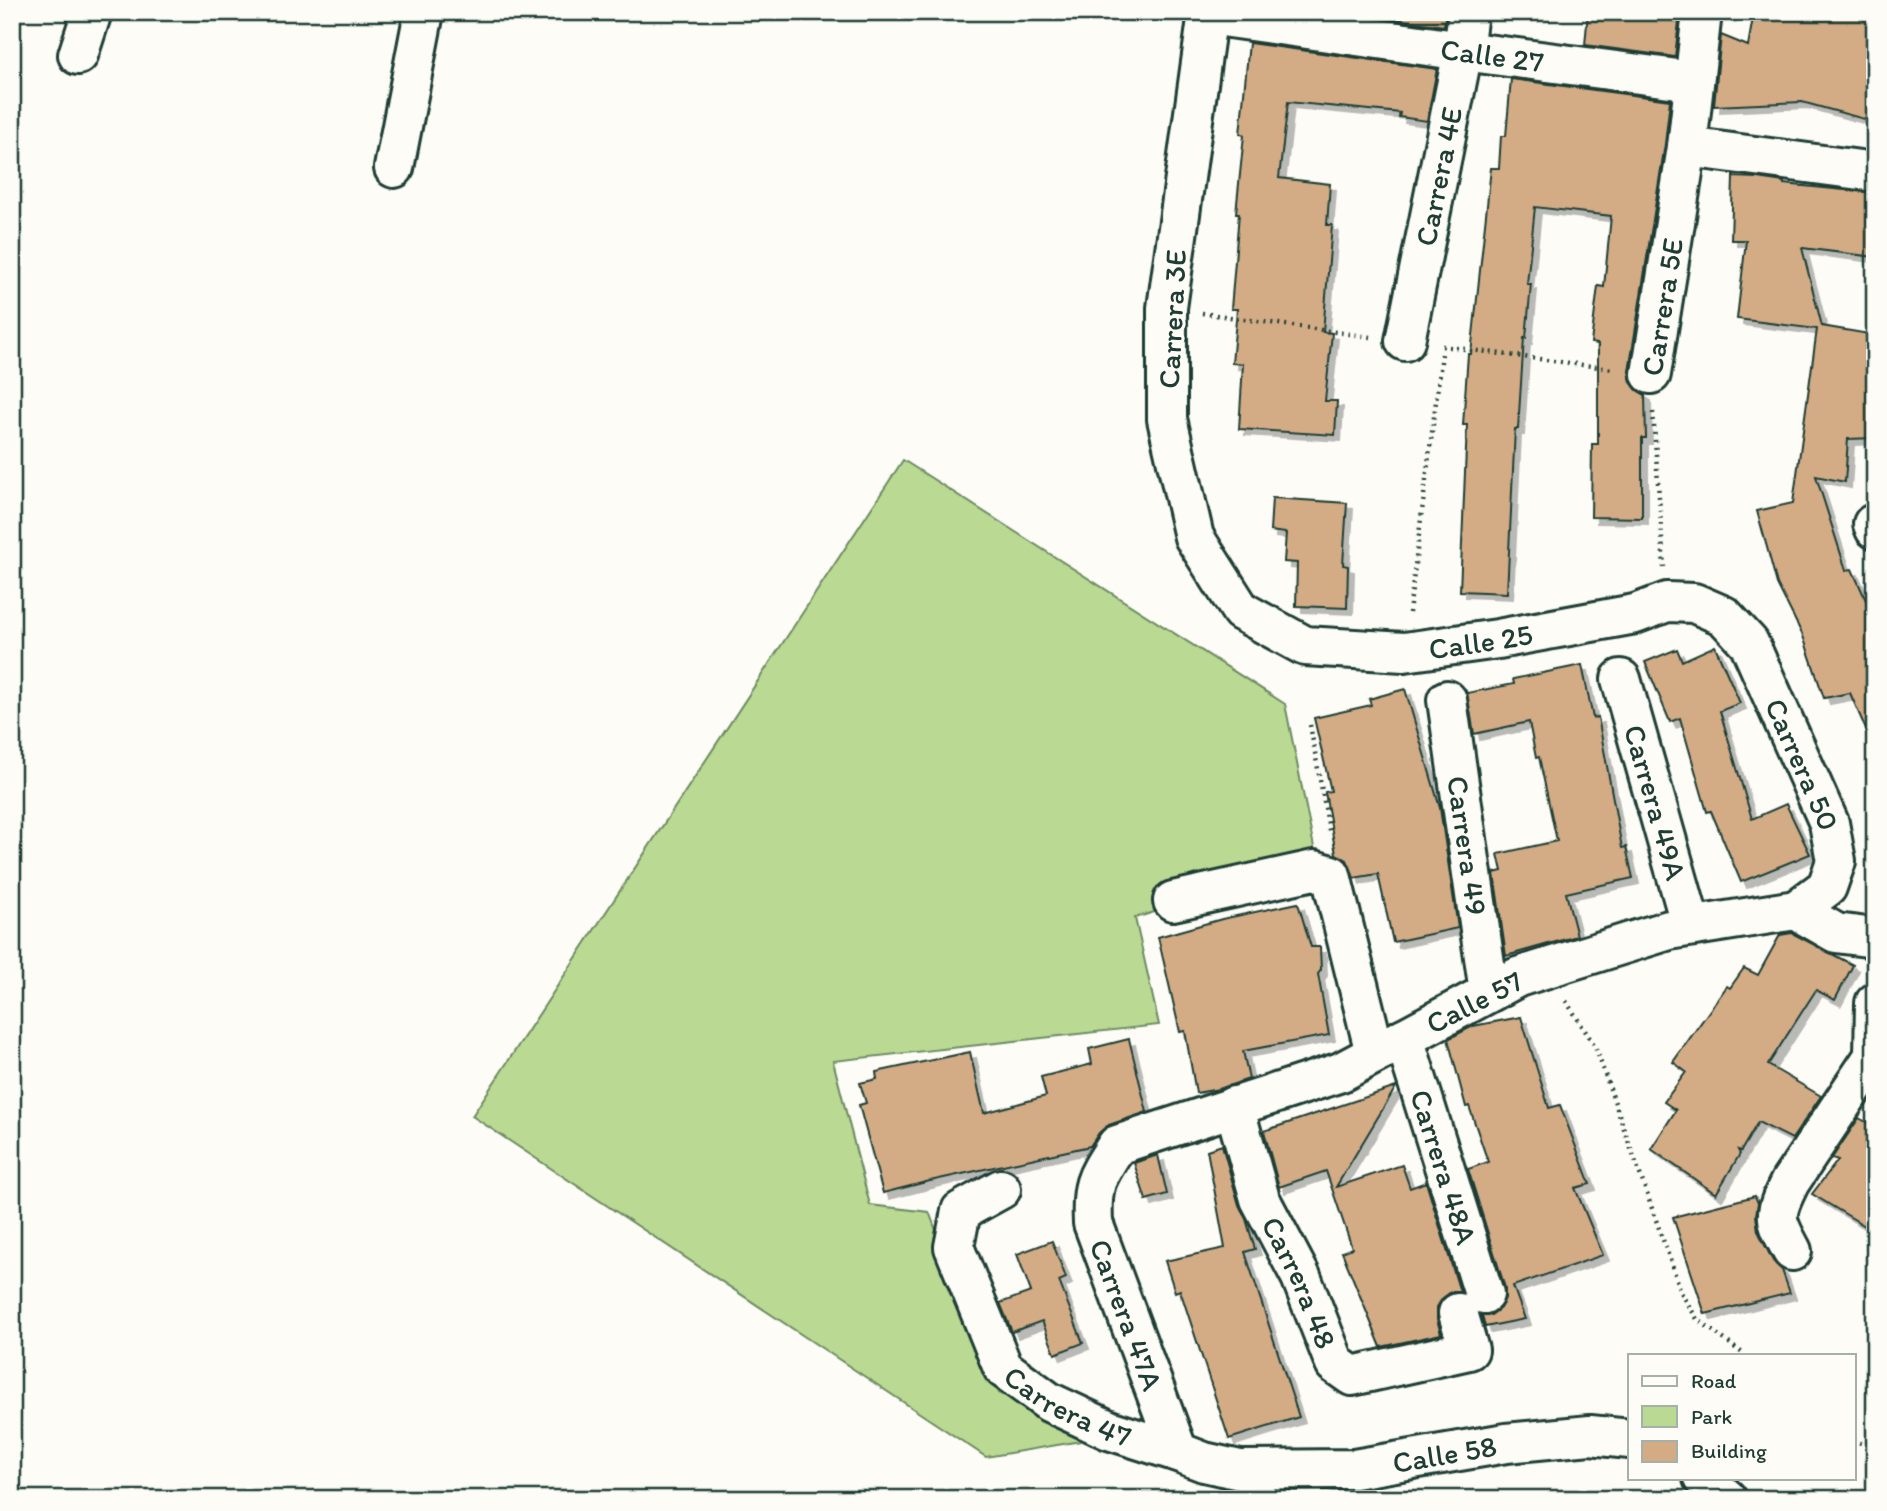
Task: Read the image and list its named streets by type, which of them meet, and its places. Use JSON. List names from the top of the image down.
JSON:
{
  "streets": {
    "street": [
      "Calle 27",
      "Carrera 4E",
      "Carrera 5E",
      "Carrera 3E",
      "Calle 25",
      "Carrera 50",
      "Carrera 49A",
      "Carrera 49",
      "Calle 57",
      "Carrera 48A",
      "Carrera 48",
      "Carrera 47A",
      "Carrera 47",
      "Calle 58"
    ]
  },
  "crossings": [
    ["Calle 27", "Carrera 4E"],
    ["Calle 27", "Carrera 5E"],
    ["Calle 27", "Carrera 3E"],
    ["Carrera 5E", "Calle 25"],
    ["Carrera 3E", "Calle 25"],
    ["Calle 25", "Carrera 50"],
    ["Carrera 50", "Calle 57"],
    ["Carrera 49A", "Calle 57"],
    ["Carrera 49", "Calle 57"],
    ["Calle 57", "Carrera 48A"],
    ["Calle 57", "Carrera 48"],
    ["Calle 57", "Carrera 47A"],
    ["Carrera 48A", "Carrera 48"],
    ["Carrera 47A", "Carrera 47"],
    ["Carrera 47A", "Calle 58"],
    ["Carrera 47", "Calle 58"]
  ],
  "legend": ["Road", "Park", "Building"]
}
